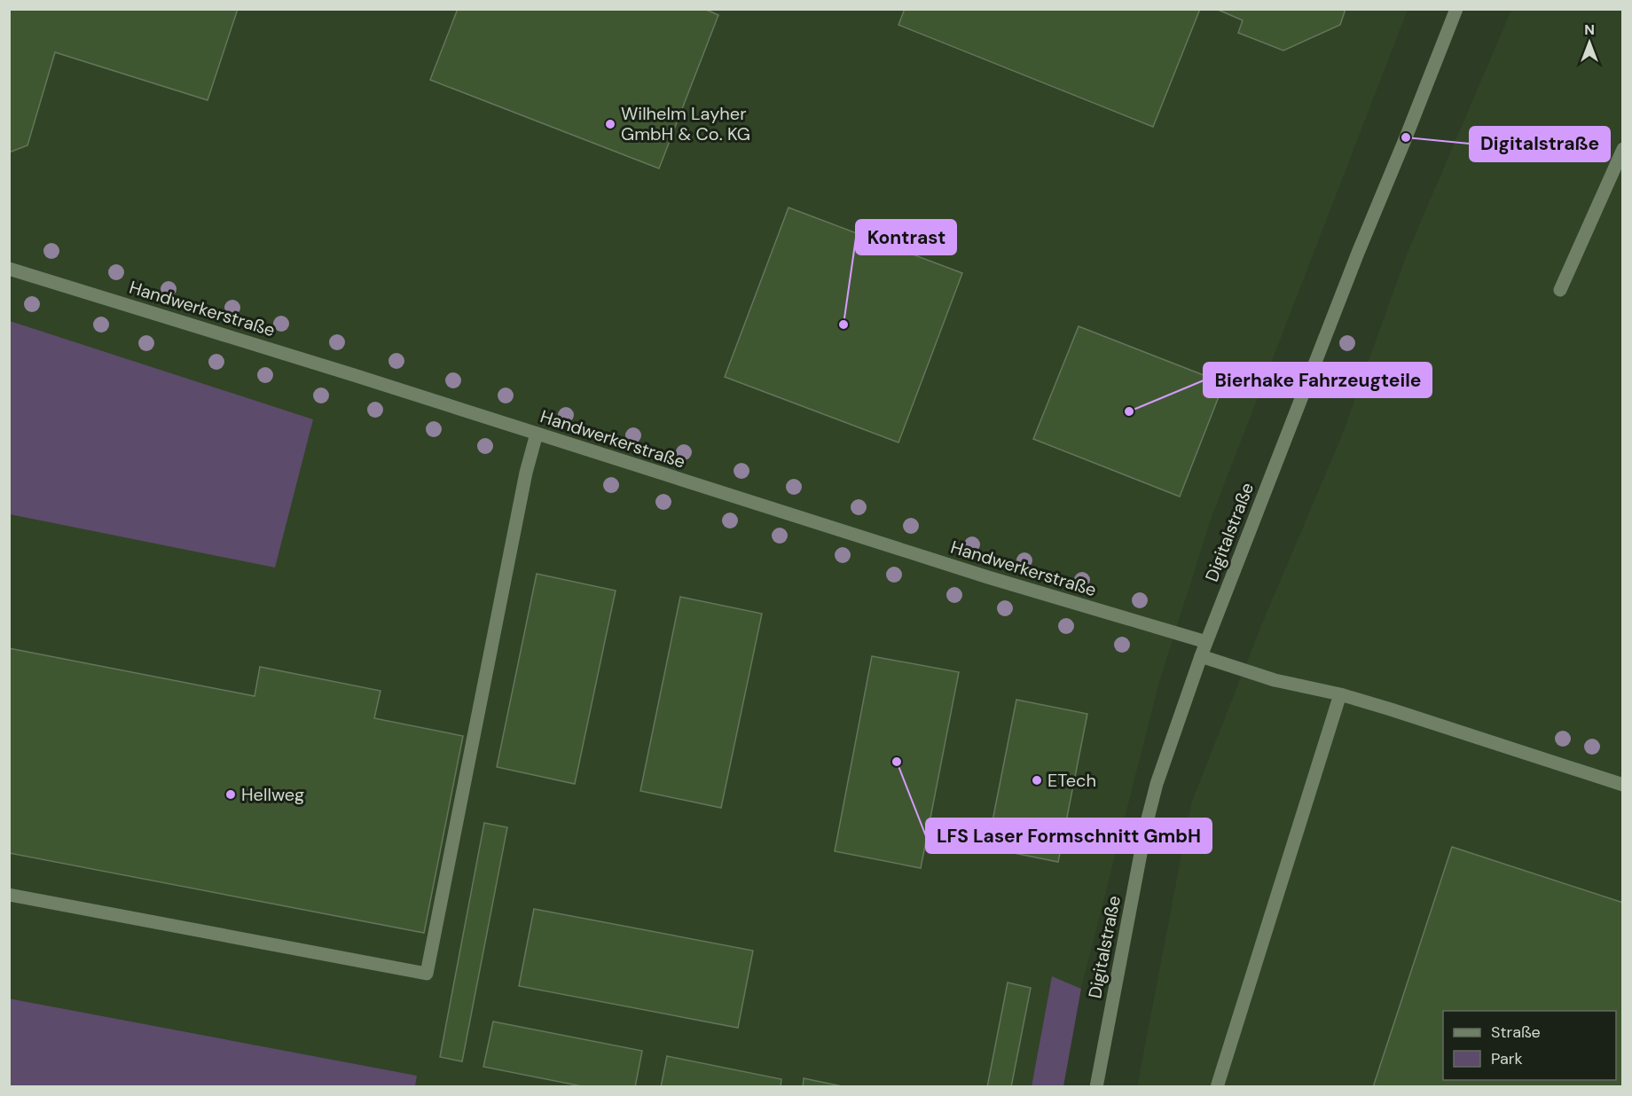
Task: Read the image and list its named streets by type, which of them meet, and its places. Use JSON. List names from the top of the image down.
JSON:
{
  "streets": {
    "street": ["Handwerkerstraße", "Digitalstraße"]
  },
  "crossings": [
    ["Handwerkerstraße", "Digitalstraße"]
  ],
  "places": [
    "Wilhelm Layher GmbH & Co. KG",
    "Digitalstraße",
    "Kontrast",
    "Bierhake Fahrzeugteile",
    "LFS Laser Formschnitt GmbH",
    "ETech",
    "Hellweg"
  ],
  "legend": ["Straße", "Park"],
  "north": "top"
}
